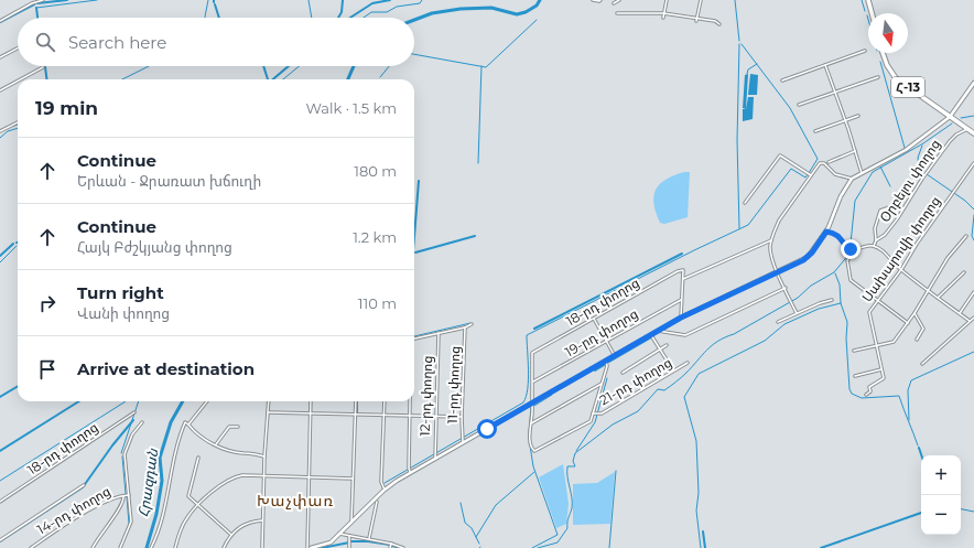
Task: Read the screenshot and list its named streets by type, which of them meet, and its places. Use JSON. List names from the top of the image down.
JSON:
{
  "streets": {
    "main road": ["Հ-13"],
    "street": [
      "Օրբելու փողոց",
      "Սախարովի փողոց",
      "18-րդ փողոց",
      "19-րդ փողոց",
      "21-րդ փողոց",
      "11-րդ փողոց",
      "12-րդ փողոց",
      "14-րդ փողոց"
    ]
  },
  "crossings": [
    ["Հ-13", "Օրբելու փողոց"],
    ["18-րդ փողոց", "19-րդ փողոց"]
  ],
  "districts": ["Խաչփառ"],
  "water": ["Հրազդան"],
  "north": "bottom",
  "page": {
    "search": "Search here",
    "heading": ["19 min", "Walk · 1.5 km"],
    "list": [
      ["Continue", "Երևան - Ջրառատ խճուղի", "180 m"],
      ["Continue", "Հայկ Բժշկյանց փողոց", "1.2 km"],
      ["Turn right", "Վանի փողոց", "110 m"],
      "Arrive at destination"
    ],
    "map_buttons": ["+", "−"]
  }
}
